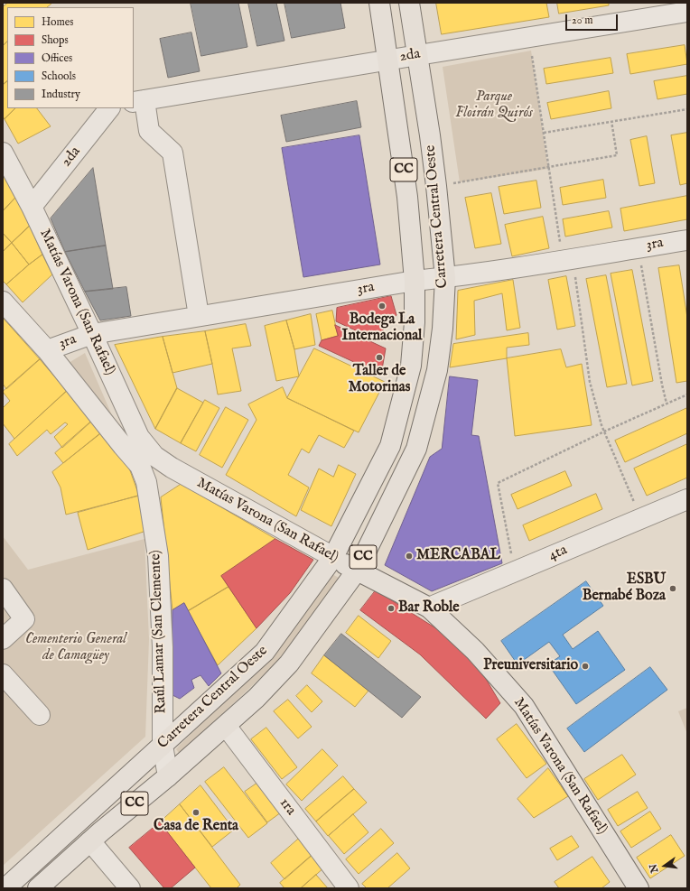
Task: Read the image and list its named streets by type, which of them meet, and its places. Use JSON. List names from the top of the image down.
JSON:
{
  "streets": {
    "main road": ["CC", "Carretera Central Oeste", "Matías Varona (San Rafael)"],
    "street": [
      "2da",
      "3ra",
      "4ta",
      "Raúl Lamar (San Clemente)",
      "1ra"
    ]
  },
  "crossings": [
    ["2da", "Carretera Central Oeste"],
    ["2da", "Matías Varona (San Rafael)"],
    ["Carretera Central Oeste", "3ra"],
    ["Carretera Central Oeste", "Matías Varona (San Rafael)"],
    ["Carretera Central Oeste", "Raúl Lamar (San Clemente)"],
    ["Carretera Central Oeste", "1ra"],
    ["3ra", "Matías Varona (San Rafael)"],
    ["3ra", "Raúl Lamar (San Clemente)"],
    ["Matías Varona (San Rafael)", "4ta"],
    ["Matías Varona (San Rafael)", "Raúl Lamar (San Clemente)"]
  ],
  "parks": ["Parque Floirán Quirós", "Cementerio General de Camagüey"],
  "places": [
    "Bodega La Internacional",
    "Taller de Motorinas",
    "MERCABAL",
    "ESBU Bernabé Boza",
    "Bar Roble",
    "Preuniversitario",
    "Casa de Renta"
  ],
  "legend": [
    "Homes",
    "Shops",
    "Offices",
    "Schools",
    "Industry"
  ],
  "scale_bar": "20 m",
  "north": "left"
}
